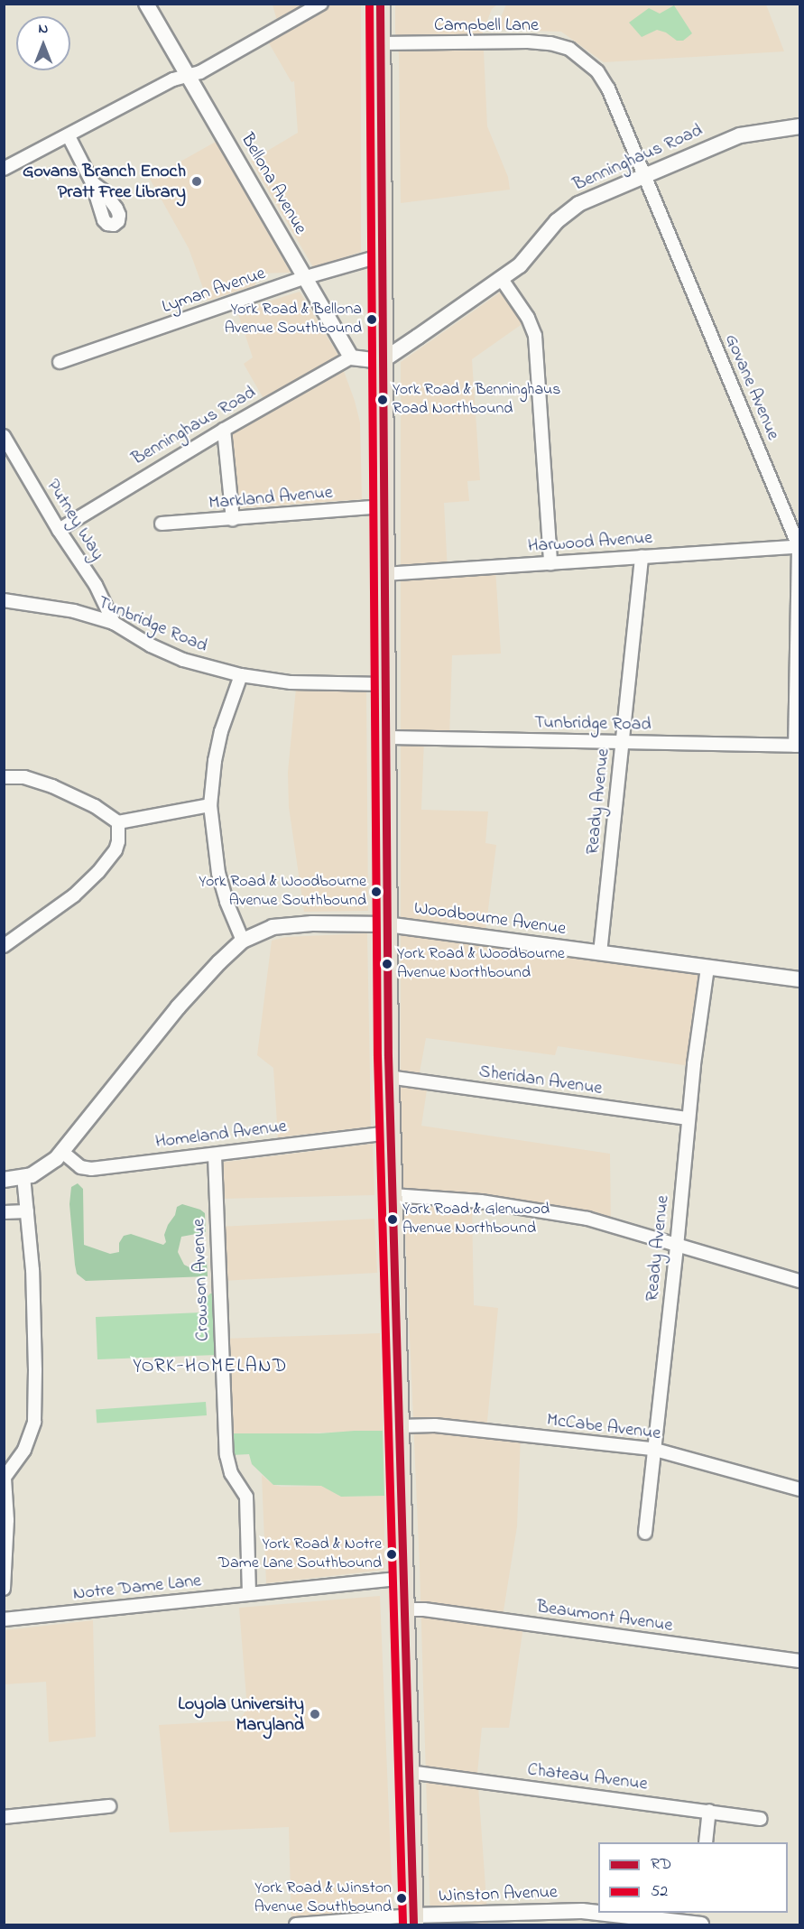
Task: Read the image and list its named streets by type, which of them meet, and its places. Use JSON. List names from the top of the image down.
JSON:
{
  "streets": {
    "street": [
      "Campbell Lane",
      "Benninghaus Road",
      "Bellona Avenue",
      "Lyman Avenue",
      "Govane Avenue",
      "Markland Avenue",
      "Putney Way",
      "Harwood Avenue",
      "Tunbridge Road",
      "Ready Avenue",
      "Woodbourne Avenue",
      "Sheridan Avenue",
      "Homeland Avenue",
      "Crowson Avenue",
      "McCabe Avenue",
      "Notre Dame Lane",
      "Beaumont Avenue",
      "Chateau Avenue",
      "Winston Avenue"
    ]
  },
  "crossings": [
    ["Campbell Lane", "Govane Avenue"],
    ["Benninghaus Road", "Bellona Avenue"],
    ["Benninghaus Road", "Govane Avenue"],
    ["Benninghaus Road", "Putney Way"],
    ["Bellona Avenue", "Lyman Avenue"],
    ["Govane Avenue", "Harwood Avenue"],
    ["Govane Avenue", "Tunbridge Road"],
    ["Putney Way", "Tunbridge Road"],
    ["Harwood Avenue", "Ready Avenue"],
    ["Tunbridge Road", "Ready Avenue"],
    ["Ready Avenue", "Woodbourne Avenue"],
    ["Ready Avenue", "Sheridan Avenue"],
    ["Ready Avenue", "McCabe Avenue"],
    ["Woodbourne Avenue", "Homeland Avenue"],
    ["Homeland Avenue", "Crowson Avenue"],
    ["Crowson Avenue", "Notre Dame Lane"]
  ],
  "districts": ["YORK-HOMELAND"],
  "places": [
    "Govans Branch Enoch Pratt Free Library",
    "York Road & Bellona Avenue Southbound",
    "York Road & Benninghaus Road Northbound",
    "York Road & Woodbourne Avenue Southbound",
    "York Road & Woodbourne Avenue Northbound",
    "York Road & Glenwood Avenue Northbound",
    "York Road & Notre Dame Lane Southbound",
    "Loyola University Maryland",
    "York Road & Winston Avenue Southbound"
  ],
  "lines": ["transit line RD", "transit line 52"],
  "legend": ["RD", "52"],
  "north": "top"
}
